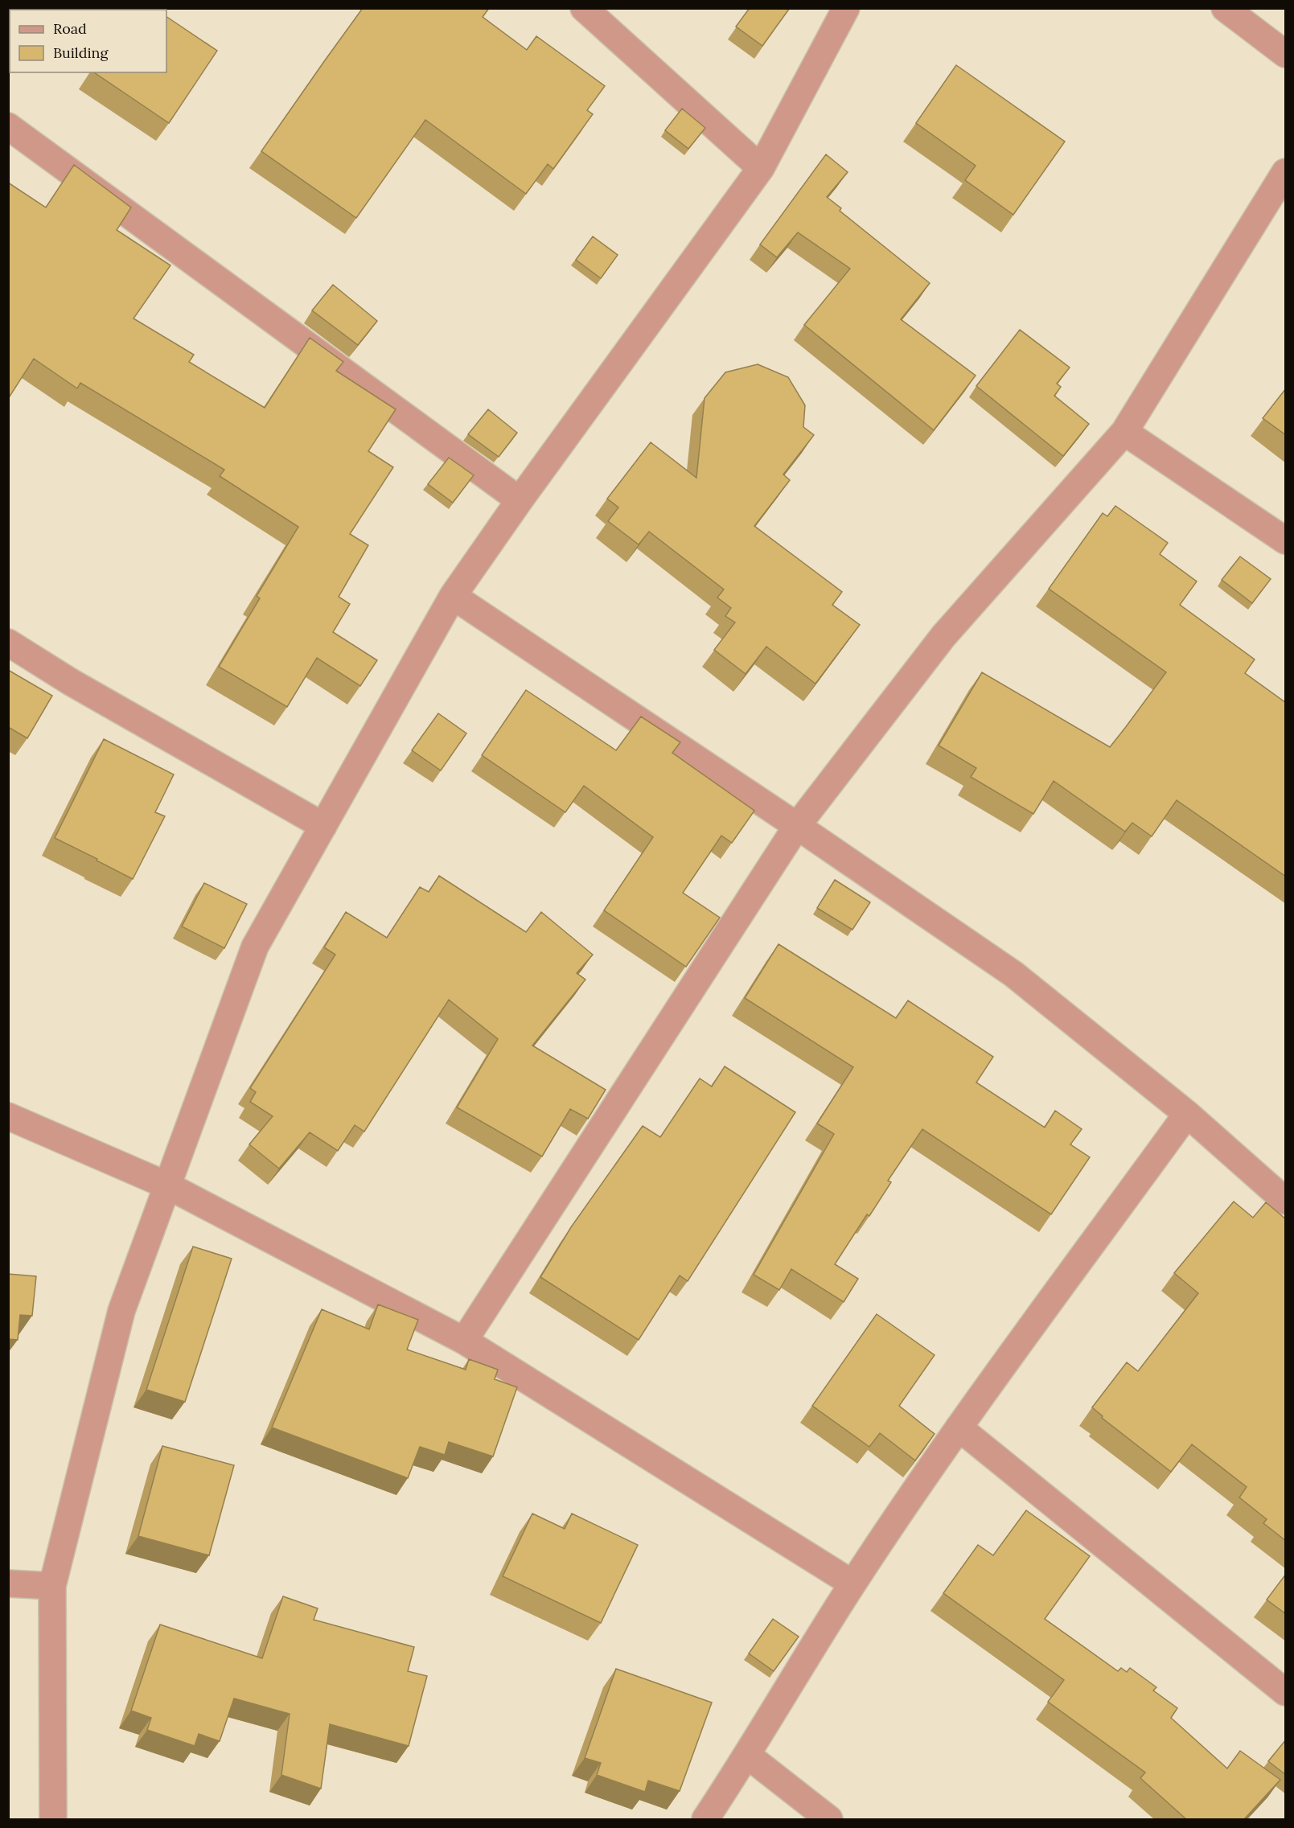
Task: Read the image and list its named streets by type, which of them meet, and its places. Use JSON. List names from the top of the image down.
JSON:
{
  "legend": ["Road", "Building"]
}
